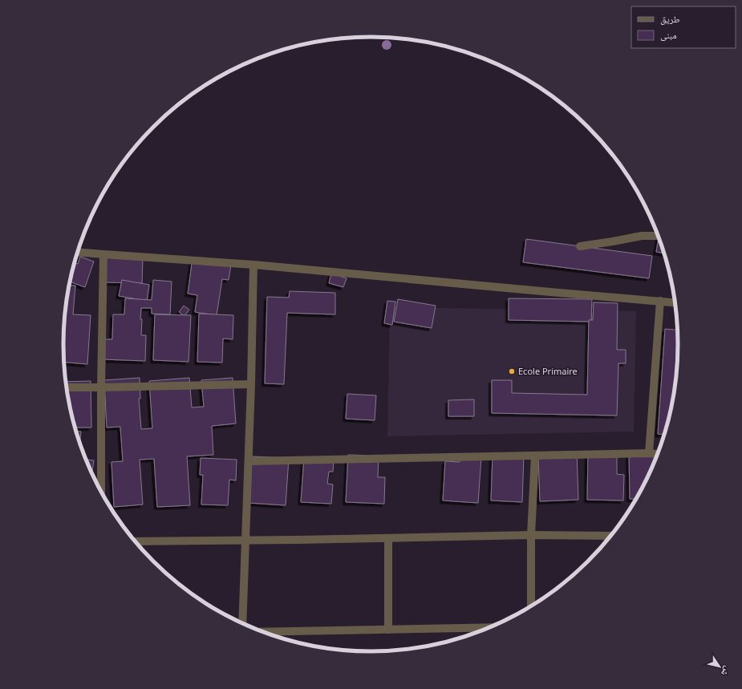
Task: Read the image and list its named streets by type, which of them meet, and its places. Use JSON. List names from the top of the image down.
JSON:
{
  "places": ["Ecole Primaire"],
  "legend": ["طريق", "مبنى"],
  "north": "bottom right"
}
